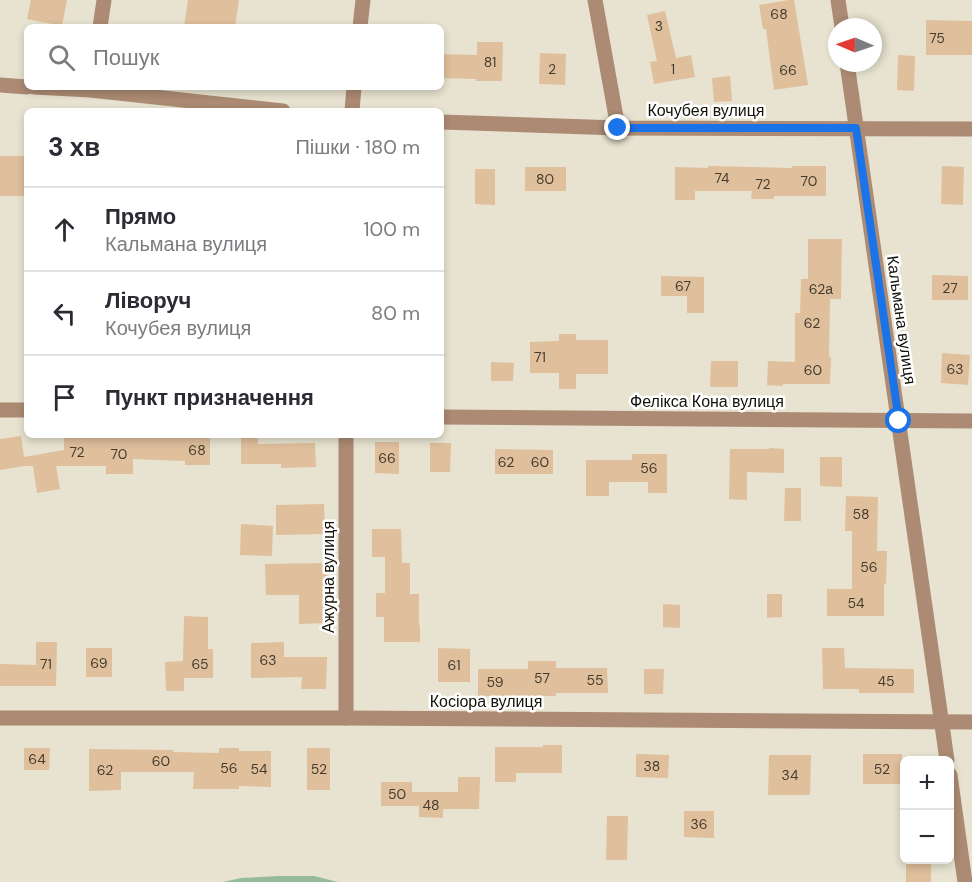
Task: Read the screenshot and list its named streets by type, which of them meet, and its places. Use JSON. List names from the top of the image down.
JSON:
{
  "streets": {
    "street": [
      "Кочубея вулиця",
      "Кальмана вулиця",
      "Фелікса Кона вулиця",
      "Ажурна вулиця",
      "Косіора вулиця"
    ]
  },
  "crossings": [
    ["Кочубея вулиця", "Кальмана вулиця"],
    ["Кальмана вулиця", "Фелікса Кона вулиця"],
    ["Кальмана вулиця", "Косіора вулиця"],
    ["Ажурна вулиця", "Косіора вулиця"]
  ],
  "house_numbers": [
    "68",
    "3",
    "75",
    "81",
    "2",
    "1",
    "66",
    "74",
    "80",
    "70",
    "72",
    "67",
    "27",
    "62а",
    "62",
    "71",
    "63",
    "60",
    "68",
    "72",
    "70",
    "66",
    "62",
    "60",
    "56",
    "58",
    "56",
    "54",
    "63",
    "69",
    "71",
    "65",
    "61",
    "57",
    "55",
    "45",
    "59",
    "64",
    "60",
    "38",
    "56",
    "54",
    "52",
    "52",
    "62",
    "34",
    "50",
    "48",
    "36"
  ],
  "north": "left",
  "page": {
    "search": "Пошук",
    "heading": ["3 хв", "Пішки · 180 m"],
    "list": [
      ["Прямо", "Кальмана вулиця", "100 m"],
      ["Ліворуч", "Кочубея вулиця", "80 m"],
      "Пункт призначення"
    ],
    "map_buttons": ["+", "−"]
  }
}
